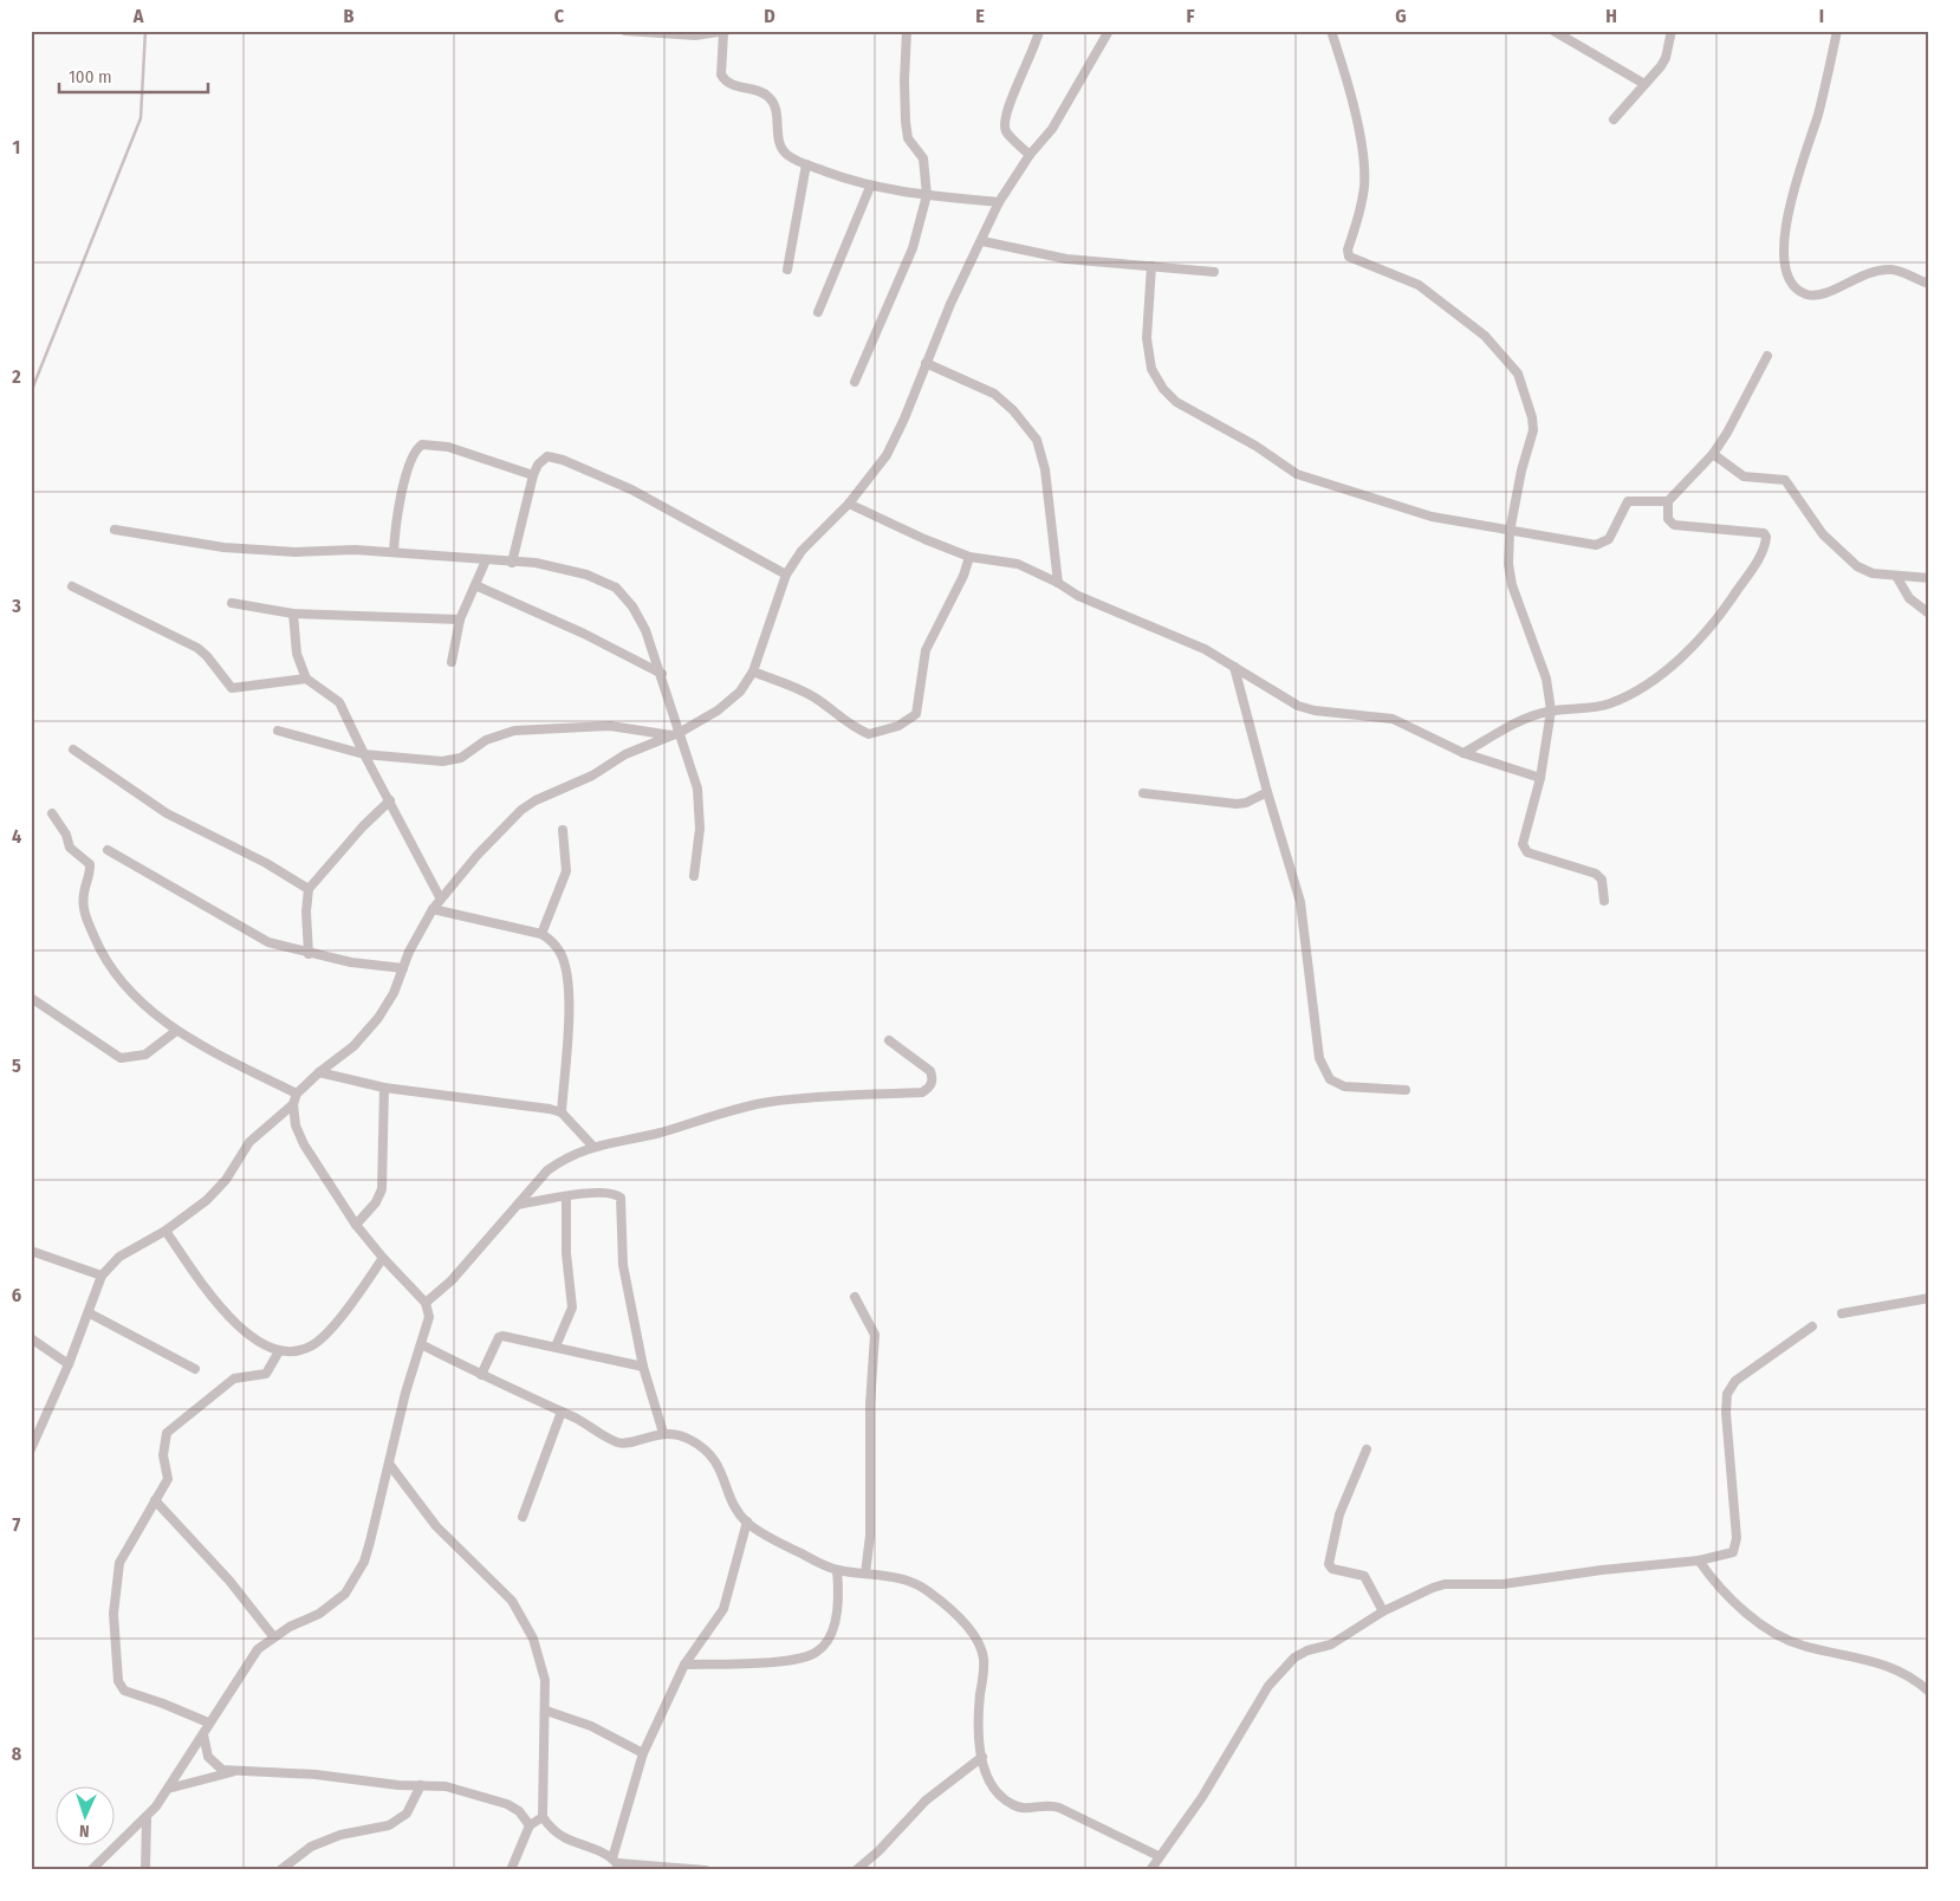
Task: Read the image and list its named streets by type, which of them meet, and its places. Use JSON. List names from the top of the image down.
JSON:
{
  "scale_bar": "100 m",
  "north": "bottom",
  "grid": {
    "columns": [
      "A",
      "B",
      "C",
      "D",
      "E",
      "F",
      "G",
      "H",
      "I"
    ],
    "rows": [
      "1",
      "2",
      "3",
      "4",
      "5",
      "6",
      "7",
      "8"
    ]
  }
}
